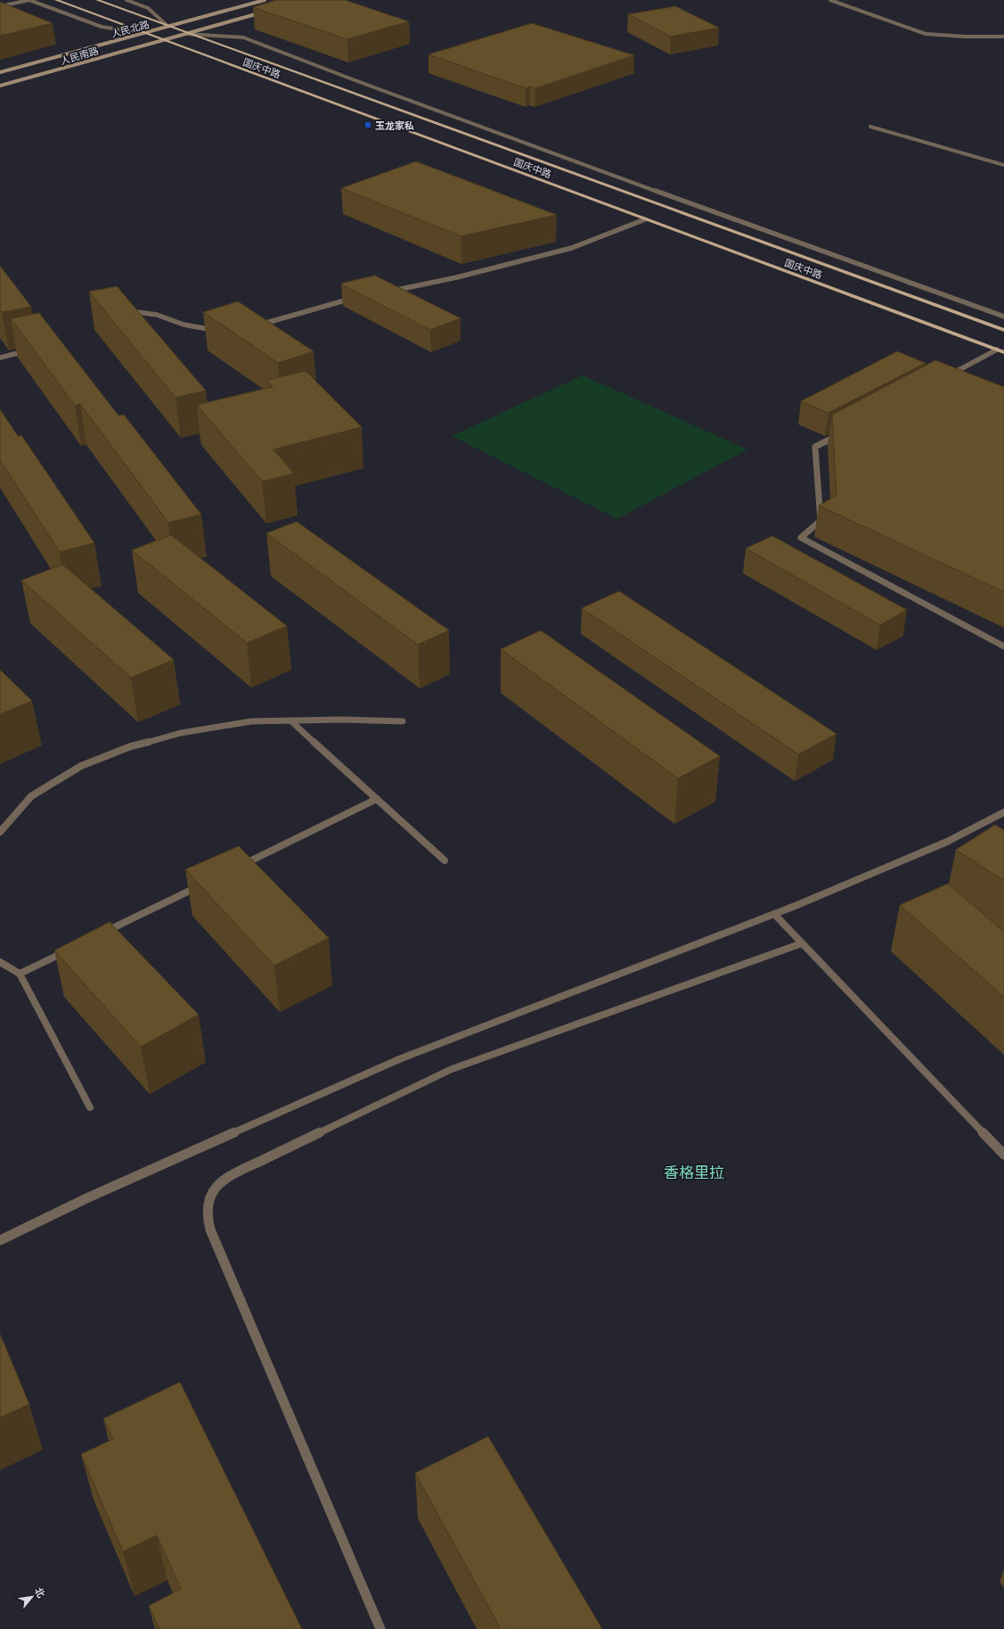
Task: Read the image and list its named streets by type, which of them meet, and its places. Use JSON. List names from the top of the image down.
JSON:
{
  "streets": {
    "main road": ["人民北路", "人民南路", "国庆中路"]
  },
  "crossings": [
    ["人民北路", "人民南路"],
    ["人民北路", "国庆中路"],
    ["人民南路", "国庆中路"]
  ],
  "districts": ["香格里拉"],
  "places": {
    "transit": ["玉龙家私"]
  },
  "north": "top right"
}
